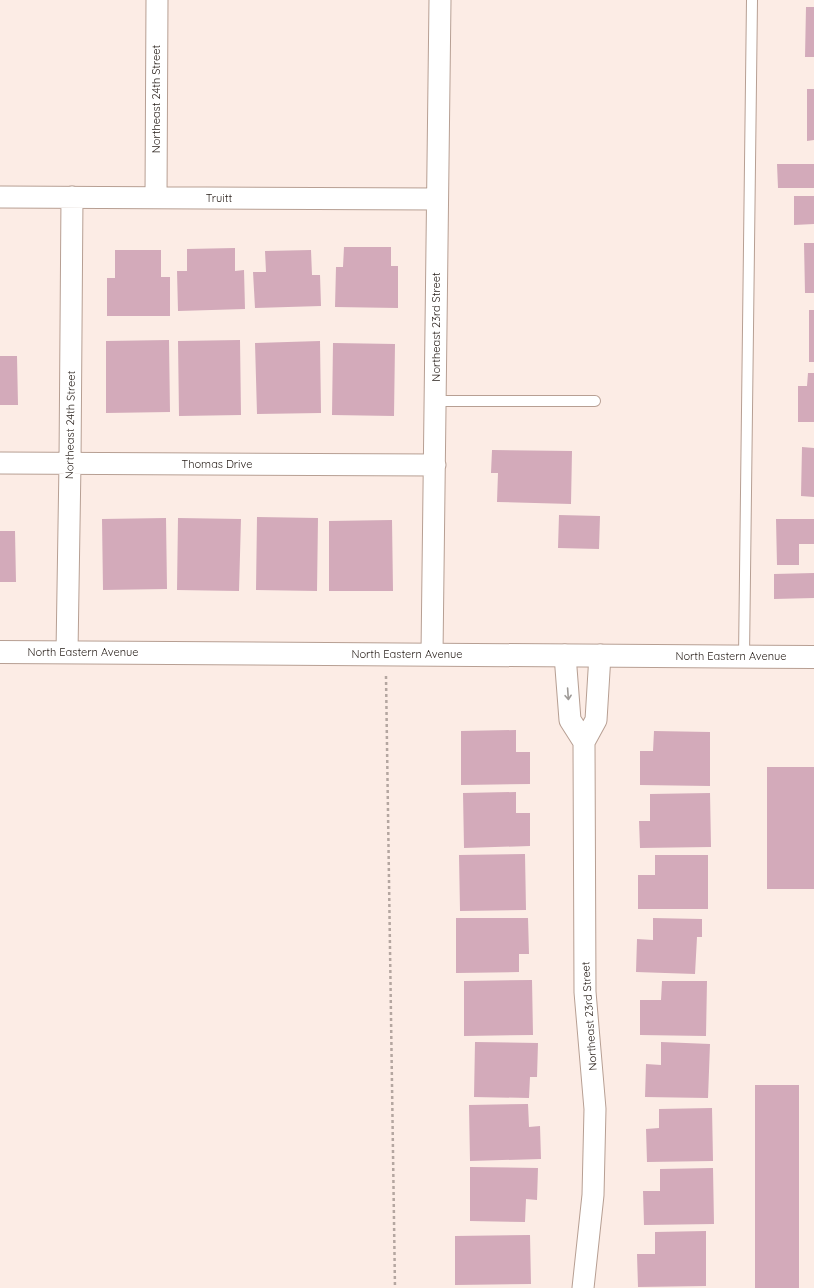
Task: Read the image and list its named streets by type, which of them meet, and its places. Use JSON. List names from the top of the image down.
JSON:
{
  "streets": {
    "main road": ["North Eastern Avenue"],
    "street": [
      "Northeast 24th Street",
      "Truitt",
      "Northeast 23rd Street",
      "Thomas Drive"
    ]
  },
  "crossings": [
    ["Northeast 24th Street", "Truitt"],
    ["Northeast 24th Street", "Thomas Drive"],
    ["Northeast 24th Street", "North Eastern Avenue"],
    ["Truitt", "Northeast 23rd Street"],
    ["Northeast 23rd Street", "Thomas Drive"],
    ["Northeast 23rd Street", "North Eastern Avenue"]
  ]
}
